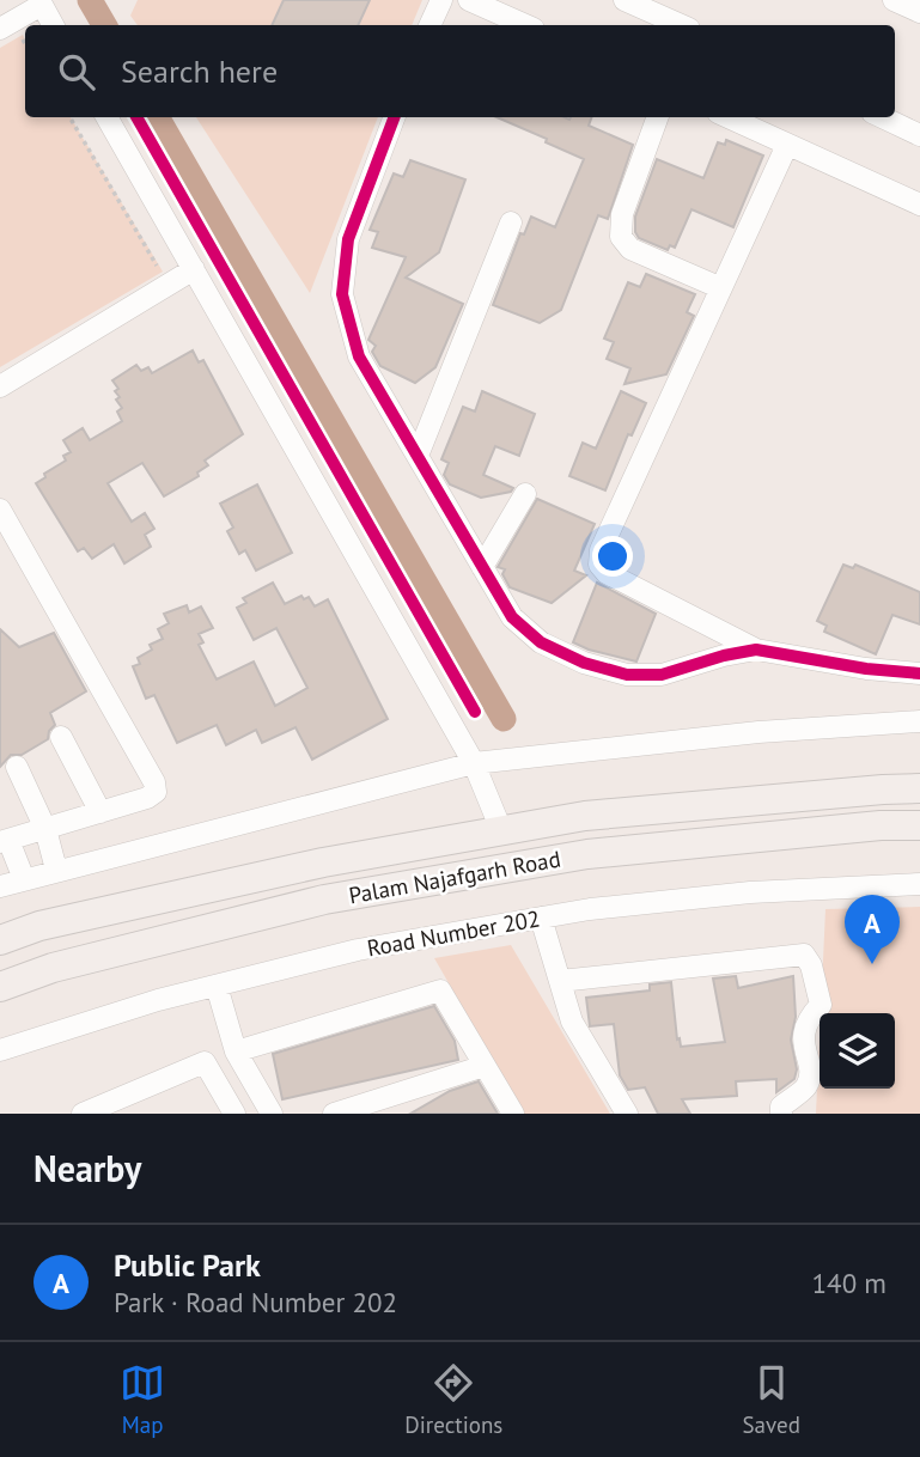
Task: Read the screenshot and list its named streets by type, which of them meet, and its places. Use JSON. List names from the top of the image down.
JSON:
{
  "streets": {
    "main road": ["Palam Najafgarh Road"],
    "street": ["Road Number 202"]
  },
  "page": {
    "search": "Search here",
    "pins": "A",
    "heading": "Nearby",
    "list": [
      {
        "mark": "A",
        "name": "Public Park",
        "note": "Park · Road Number 202",
        "value": "140 m"
      }
    ],
    "nav": ["Map", "Directions", "Saved"]
  }
}
